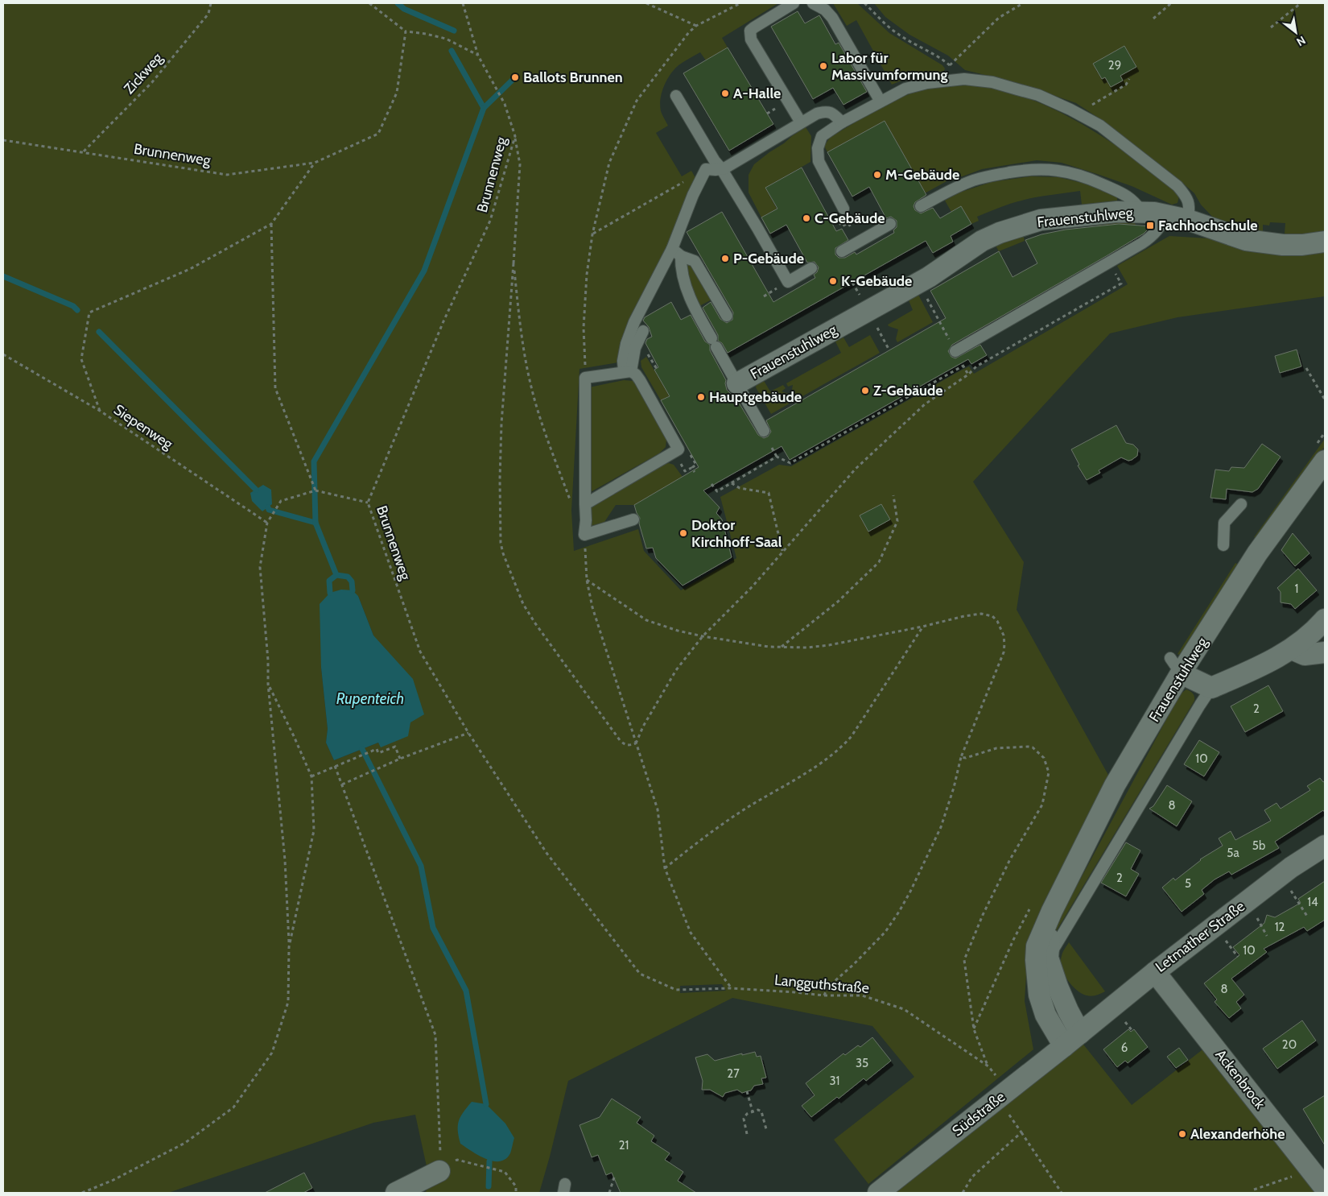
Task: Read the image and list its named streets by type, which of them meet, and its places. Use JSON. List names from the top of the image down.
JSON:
{
  "streets": {
    "street": [
      "Frauenstuhlweg",
      "Letmather Straße",
      "Ackenbrock",
      "Südstraße"
    ],
    "path": [
      "Zickweg",
      "Brunnenweg",
      "Siepenweg",
      "Langguthstraße"
    ]
  },
  "crossings": [
    ["Zickweg", "Brunnenweg"],
    ["Brunnenweg", "Langguthstraße"],
    ["Frauenstuhlweg", "Letmather Straße"],
    ["Frauenstuhlweg", "Südstraße"],
    ["Letmather Straße", "Ackenbrock"],
    ["Letmather Straße", "Südstraße"]
  ],
  "water": ["Rupenteich"],
  "places": {
    "other": [
      "Labor für Massivumformung",
      "Ballots Brunnen",
      "A-Halle",
      "M-Gebäude",
      "C-Gebäude",
      "P-Gebäude",
      "K-Gebäude",
      "Z-Gebäude",
      "Hauptgebäude",
      "Doktor Kirchhoff-Saal",
      "Alexanderhöhe"
    ],
    "transit": ["Fachhochschule"]
  },
  "house_numbers": [
    "29",
    "1",
    "2",
    "10",
    "8",
    "5b",
    "5a",
    "2",
    "5",
    "14",
    "12",
    "10",
    "8",
    "20",
    "6",
    "35",
    "27",
    "31",
    "21"
  ],
  "north": "bottom right"
}
